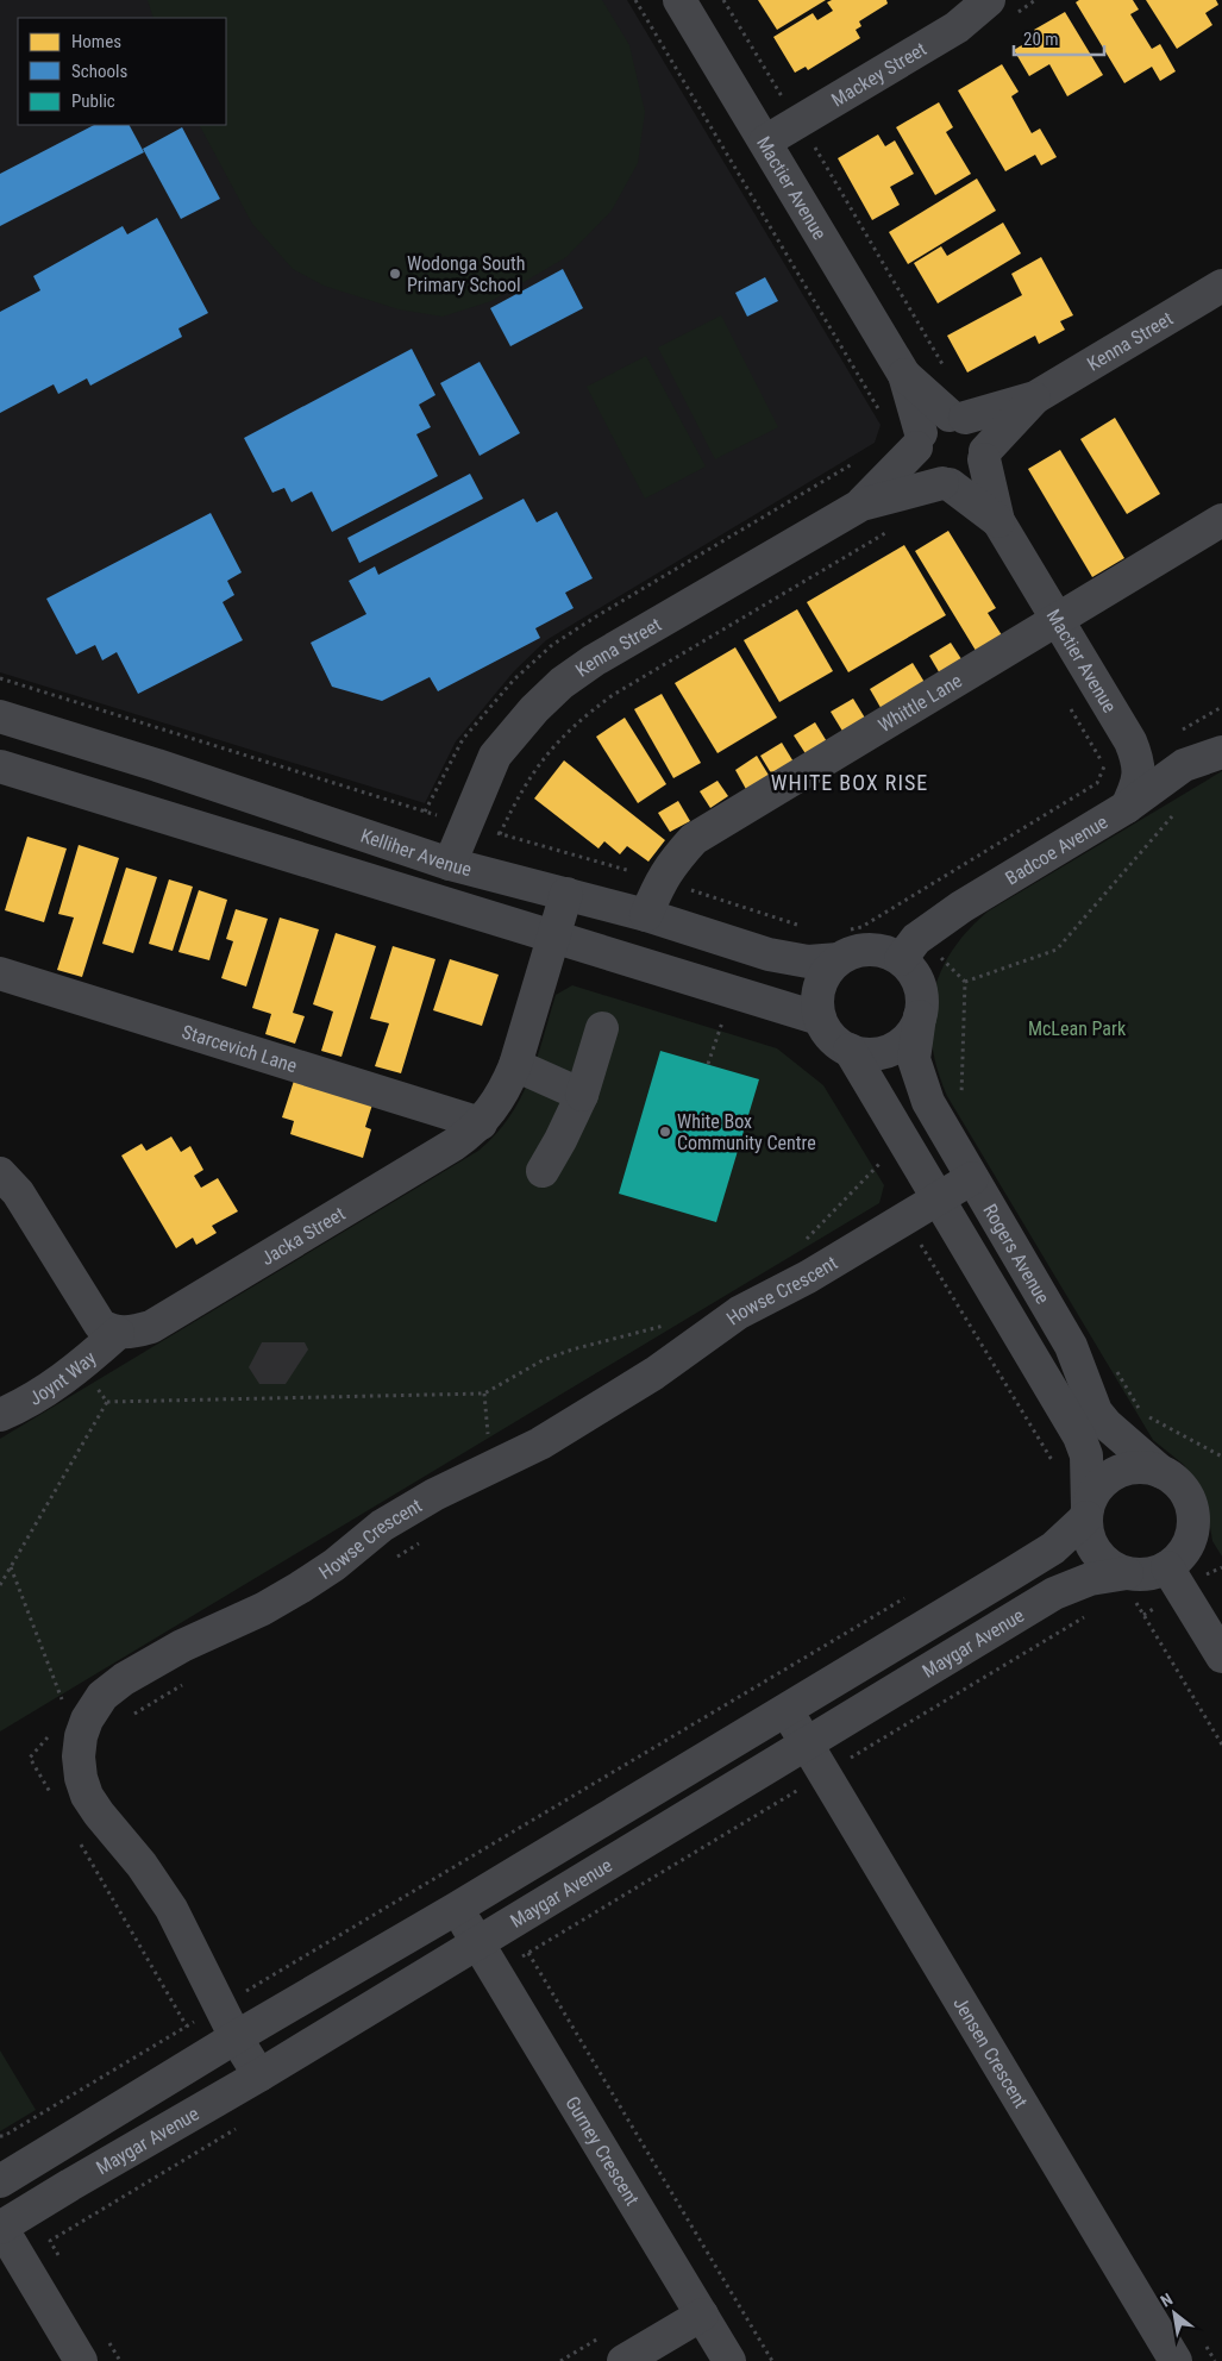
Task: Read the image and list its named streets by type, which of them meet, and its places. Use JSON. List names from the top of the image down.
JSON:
{
  "streets": {
    "street": [
      "Mackey Street",
      "Mactier Avenue",
      "Kenna Street",
      "Whittle Lane",
      "Badcoe Avenue",
      "Kelliher Avenue",
      "Starcevich Lane",
      "Jacka Street",
      "Rogers Avenue",
      "Howse Crescent",
      "Joynt Way",
      "Maygar Avenue",
      "Jensen Crescent",
      "Gurney Crescent"
    ]
  },
  "crossings": [
    ["Mackey Street", "Mactier Avenue"],
    ["Mactier Avenue", "Kenna Street"],
    ["Mactier Avenue", "Whittle Lane"],
    ["Kenna Street", "Kelliher Avenue"],
    ["Whittle Lane", "Kelliher Avenue"],
    ["Badcoe Avenue", "Kelliher Avenue"],
    ["Badcoe Avenue", "Rogers Avenue"],
    ["Kelliher Avenue", "Jacka Street"],
    ["Kelliher Avenue", "Rogers Avenue"],
    ["Starcevich Lane", "Jacka Street"],
    ["Jacka Street", "Joynt Way"],
    ["Rogers Avenue", "Howse Crescent"],
    ["Rogers Avenue", "Maygar Avenue"],
    ["Howse Crescent", "Maygar Avenue"],
    ["Maygar Avenue", "Jensen Crescent"],
    ["Maygar Avenue", "Gurney Crescent"]
  ],
  "districts": ["WHITE BOX RISE"],
  "parks": ["McLean Park"],
  "places": ["Wodonga South Primary School", "White Box Community Centre"],
  "legend": ["Homes", "Schools", "Public"],
  "scale_bar": "20 m",
  "north": "top left"
}
